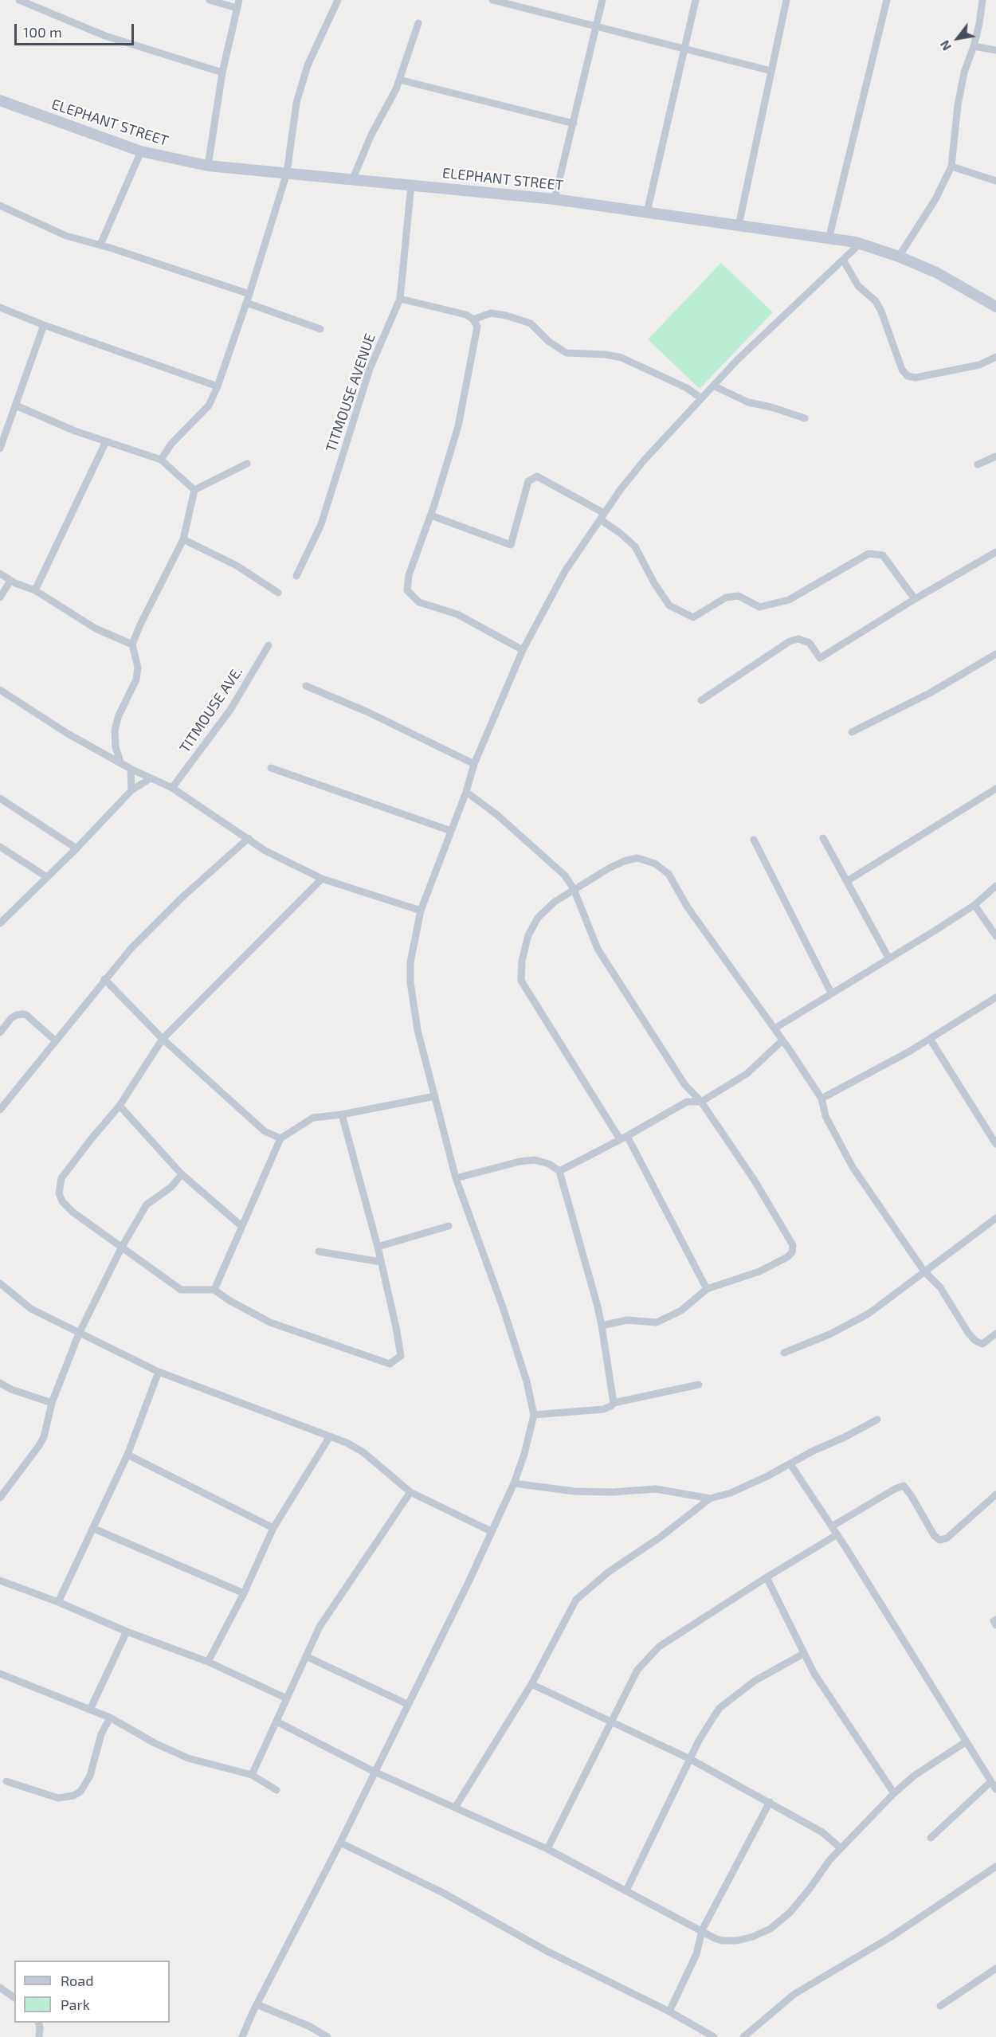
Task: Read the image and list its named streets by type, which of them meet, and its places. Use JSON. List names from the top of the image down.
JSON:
{
  "streets": {
    "main road": ["ELEPHANT STREET"],
    "street": ["TITMOUSE AVENUE", "TITMOUSE AVE."]
  },
  "crossings": [
    ["ELEPHANT STREET", "TITMOUSE AVENUE"]
  ],
  "legend": ["Road", "Park"],
  "scale_bar": "100 m",
  "north": "bottom left"
}
